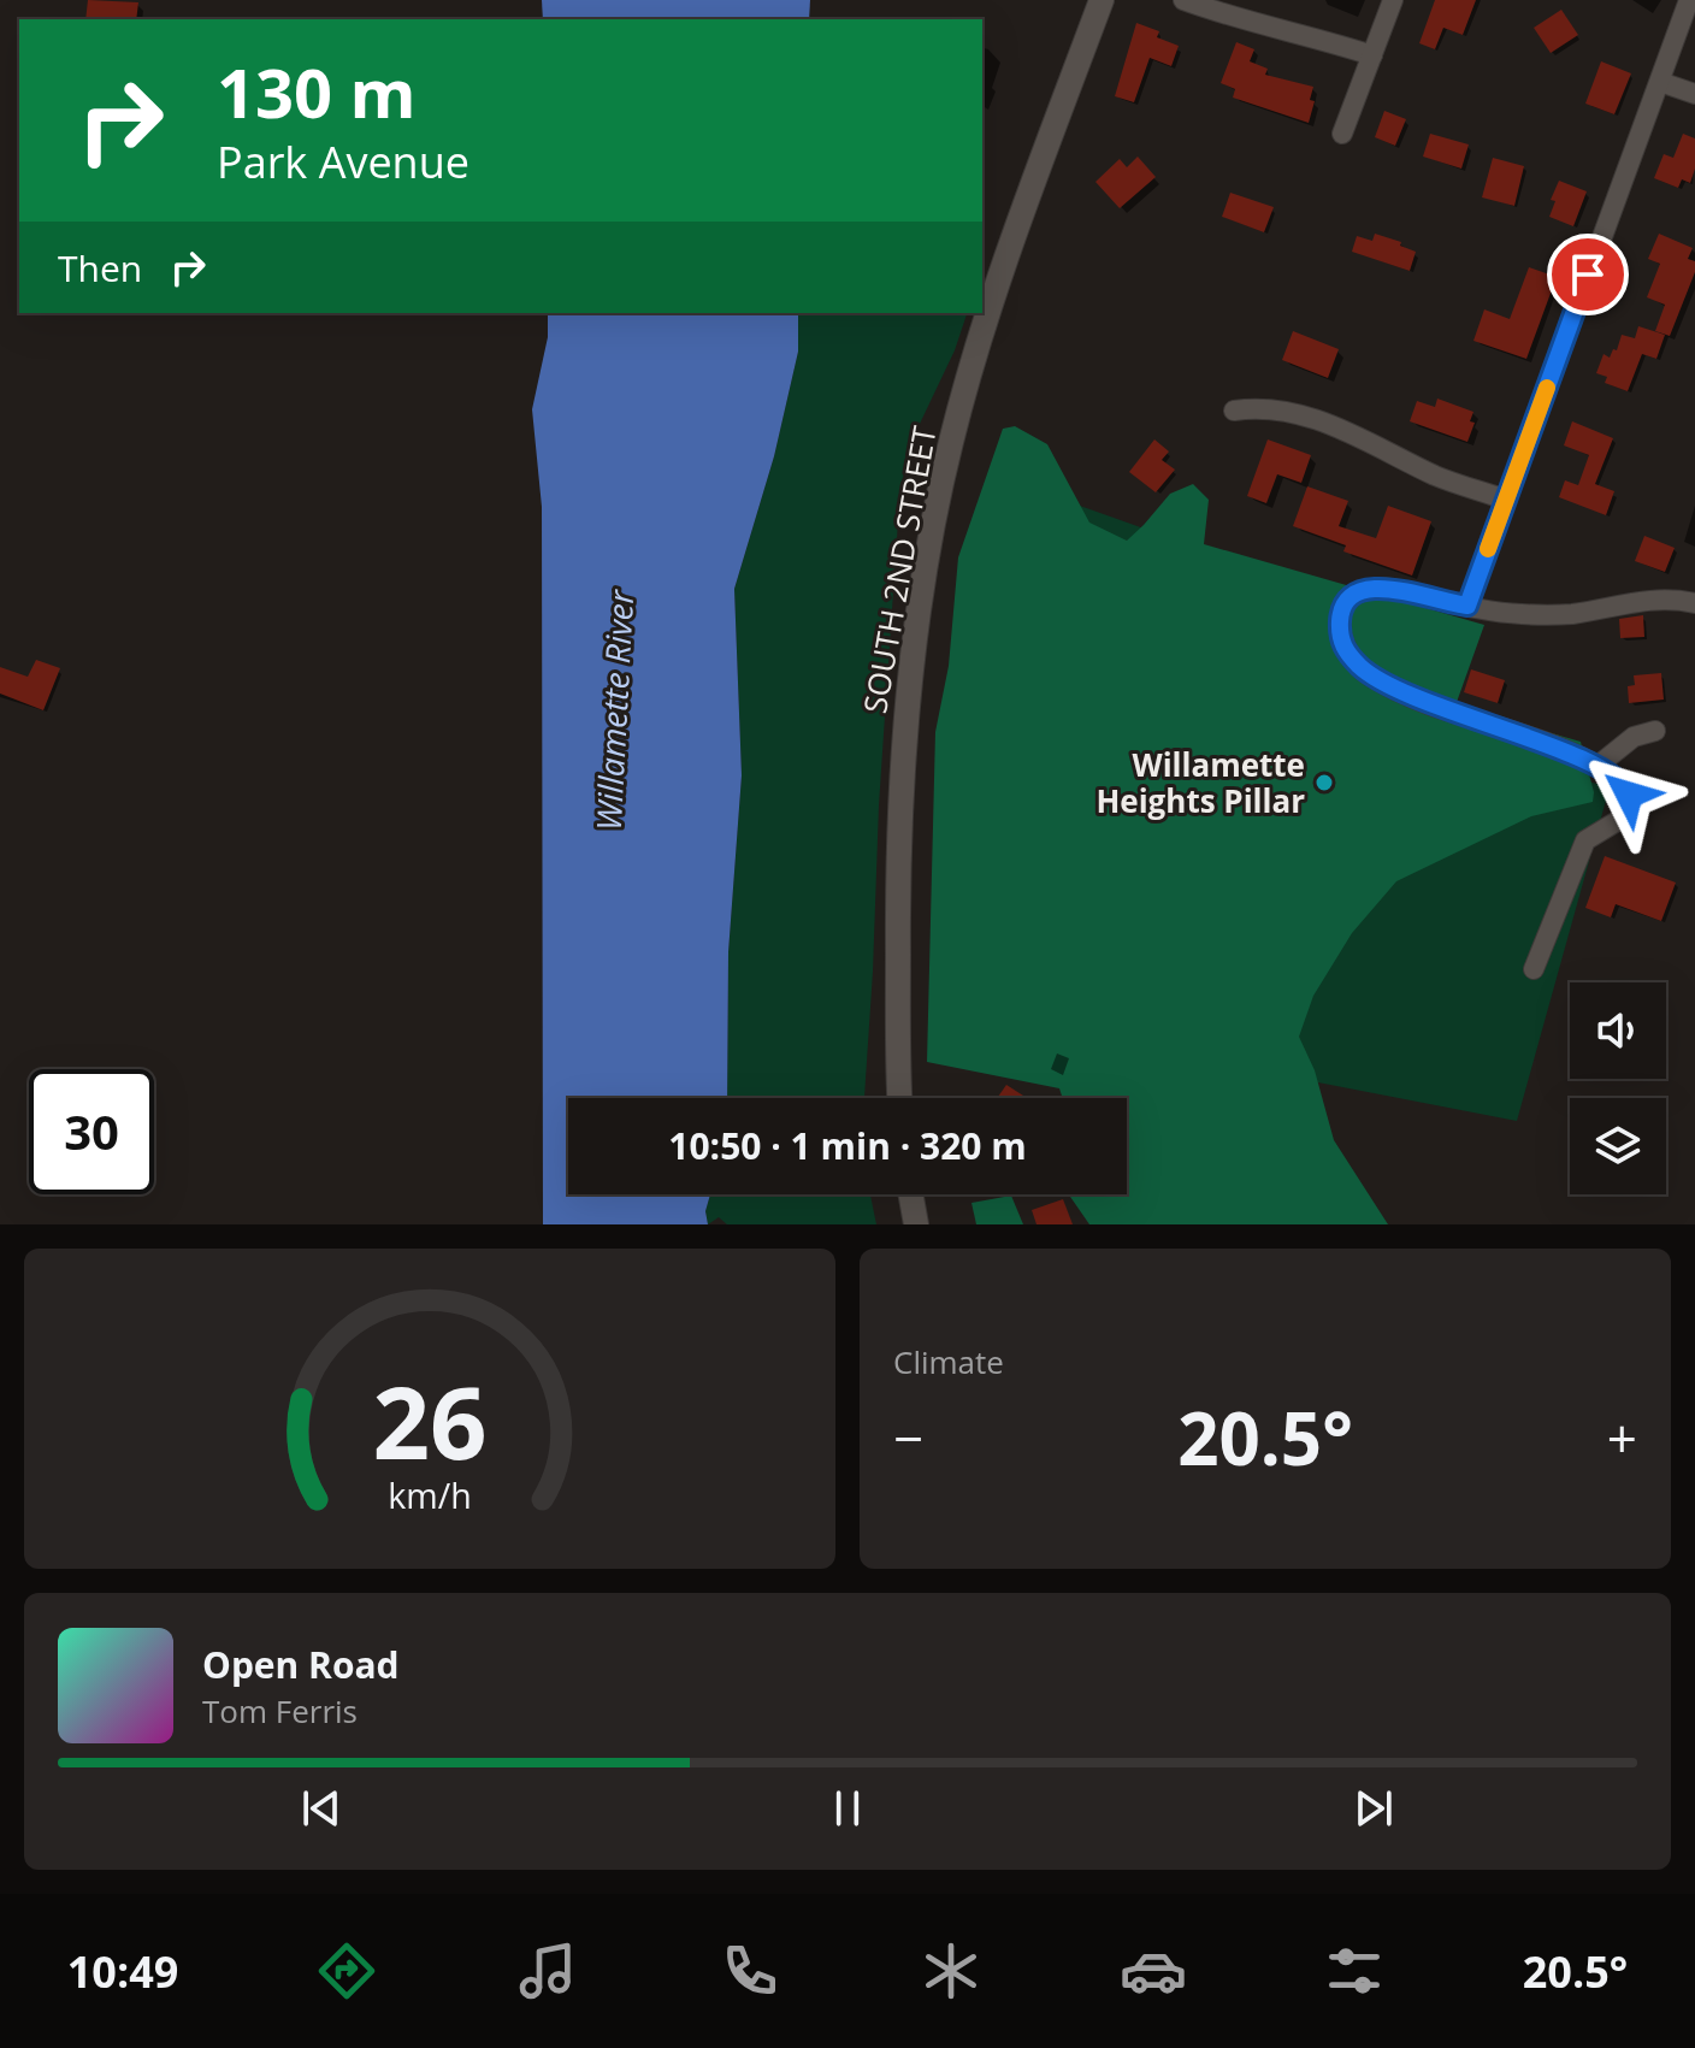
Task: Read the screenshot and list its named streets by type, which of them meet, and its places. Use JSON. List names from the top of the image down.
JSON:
{
  "streets": {
    "street": ["SOUTH 2ND STREET"]
  },
  "water": ["Willamette River"],
  "places": ["Willamette Heights Pillar"],
  "page": {
    "turn": ["130 m", "Park Avenue"],
    "then": "Then",
    "limit": "30",
    "trip": "10:50 · 1 min · 320 m",
    "tile": "Climate",
    "heat": ["−", "20.5°", "+"],
    "song": ["Open Road", "Tom Ferris"],
    "tabs": ["10:49", "20.5°"],
    "gauge": ["26", "km/h"]
  }
}
